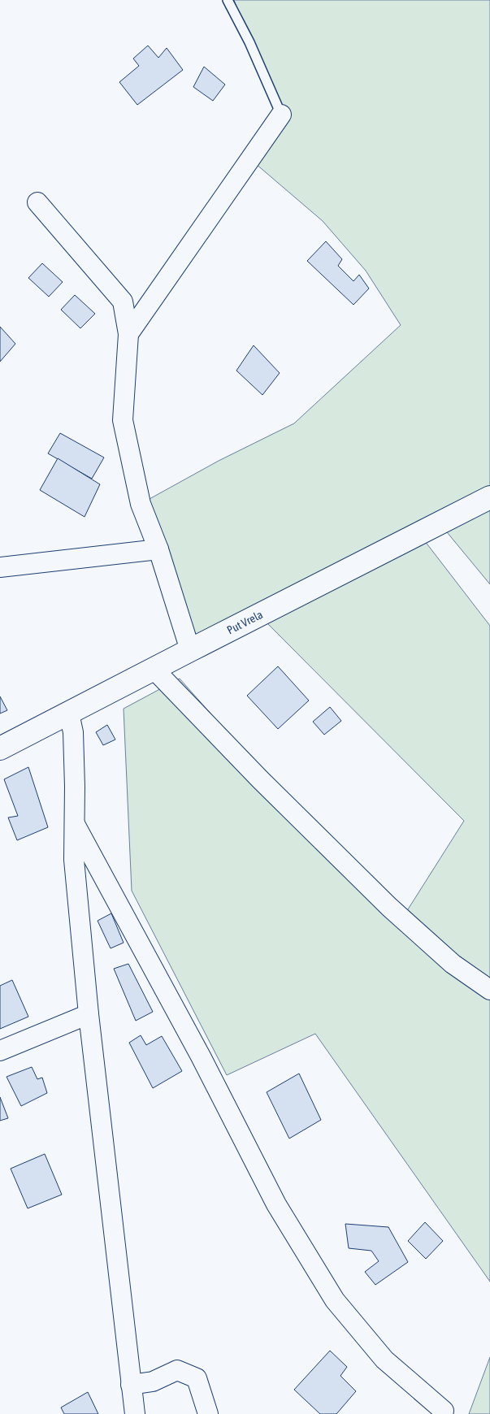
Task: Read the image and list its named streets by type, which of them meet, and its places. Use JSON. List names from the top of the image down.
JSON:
{
  "streets": {
    "main road": ["Put Vrela"]
  }
}
